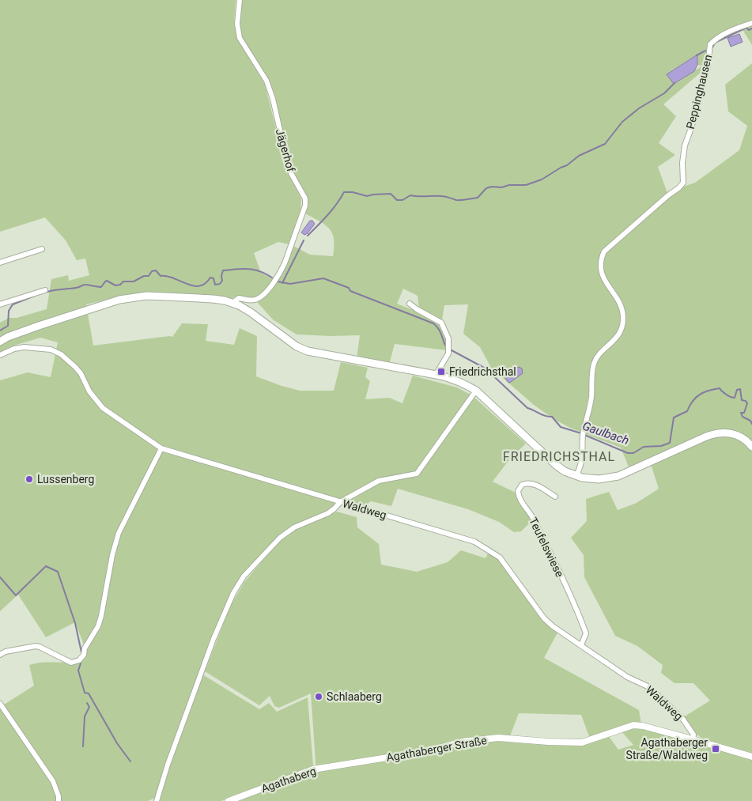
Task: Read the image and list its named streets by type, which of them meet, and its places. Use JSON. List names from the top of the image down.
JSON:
{
  "streets": {
    "street": [
      "Peppinghausen",
      "Jägerhof",
      "Waldweg",
      "Teufelswiese",
      "Agathaberger Straße",
      "Agathaberg"
    ]
  },
  "crossings": [
    ["Waldweg", "Teufelswiese"],
    ["Waldweg", "Agathaberger Straße"],
    ["Agathaberger Straße", "Agathaberg"]
  ],
  "districts": ["FRIEDRICHSTHAL"],
  "water": ["Gaulbach"],
  "places": {
    "transit": ["Friedrichsthal", "Agathaberger Straße/Waldweg"],
    "other": ["Lussenberg", "Schlaaberg"]
  }
}
